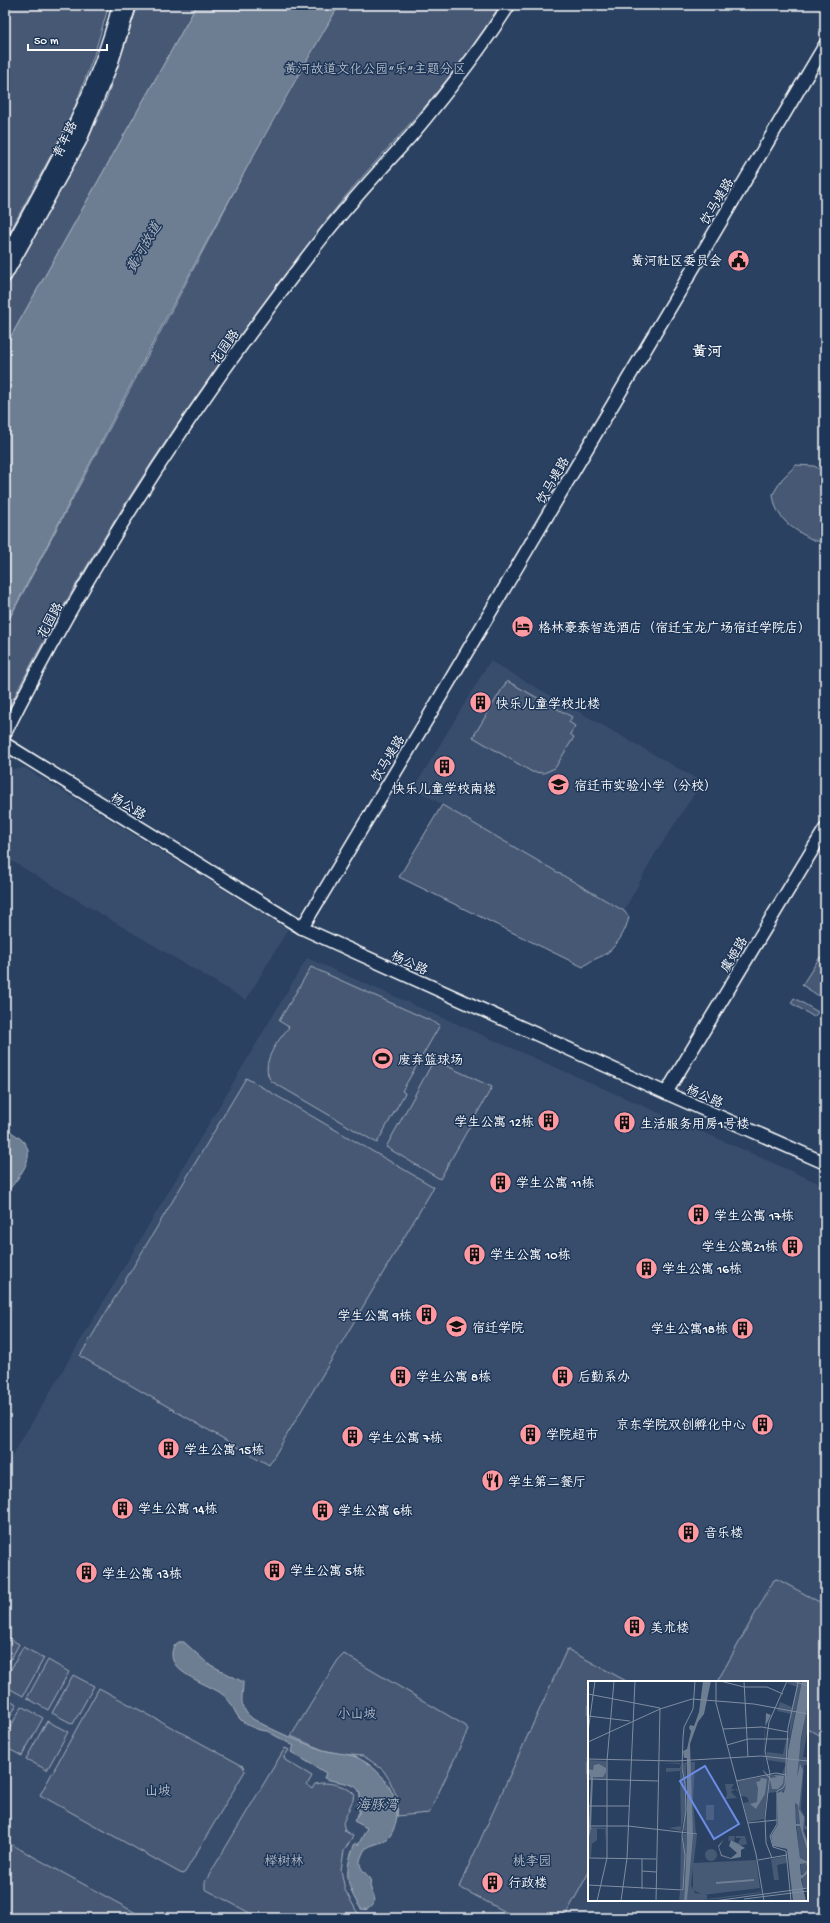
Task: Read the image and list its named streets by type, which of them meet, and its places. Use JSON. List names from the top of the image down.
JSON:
{
  "streets": {
    "street": [
      "青年路",
      "饮马堤路",
      "花园路",
      "杨公路",
      "虞姬路"
    ]
  },
  "crossings": [
    ["饮马堤路", "杨公路"],
    ["杨公路", "虞姬路"]
  ],
  "districts": ["黄河"],
  "water": ["黄河故道", "海豚湾"],
  "parks": [
    "黄河故道文化公园“乐”主题分区",
    "小山坡",
    "山坡",
    "榉树林",
    "桃李园"
  ],
  "places": {
    "public building": ["黄河社区委员会"],
    "hotel": ["格林豪泰智选酒店（宿迁宝龙广场宿迁学院店）"],
    "building": [
      "快乐儿童学校北楼",
      "快乐儿童学校南楼",
      "学生公寓 12栋",
      "生活服务用房1号楼",
      "学生公寓 11栋",
      "学生公寓 17栋",
      "学生公寓21栋",
      "学生公寓 10栋",
      "学生公寓 16栋",
      "学生公寓 9栋",
      "学生公寓18栋",
      "学生公寓 8栋",
      "后勤系办",
      "京东学院双创孵化中心",
      "学院超市",
      "学生公寓 7栋",
      "学生公寓 15栋",
      "学生公寓 14栋",
      "学生公寓 6栋",
      "音乐楼",
      "学生公寓 5栋",
      "学生公寓 13栋",
      "美术楼",
      "行政楼"
    ],
    "school or university": ["宿迁市实验小学（分校）", "宿迁学院"],
    "sports": ["废弃篮球场"],
    "restaurant": ["学生第二餐厅"]
  },
  "scale_bar": "50 m"
}
